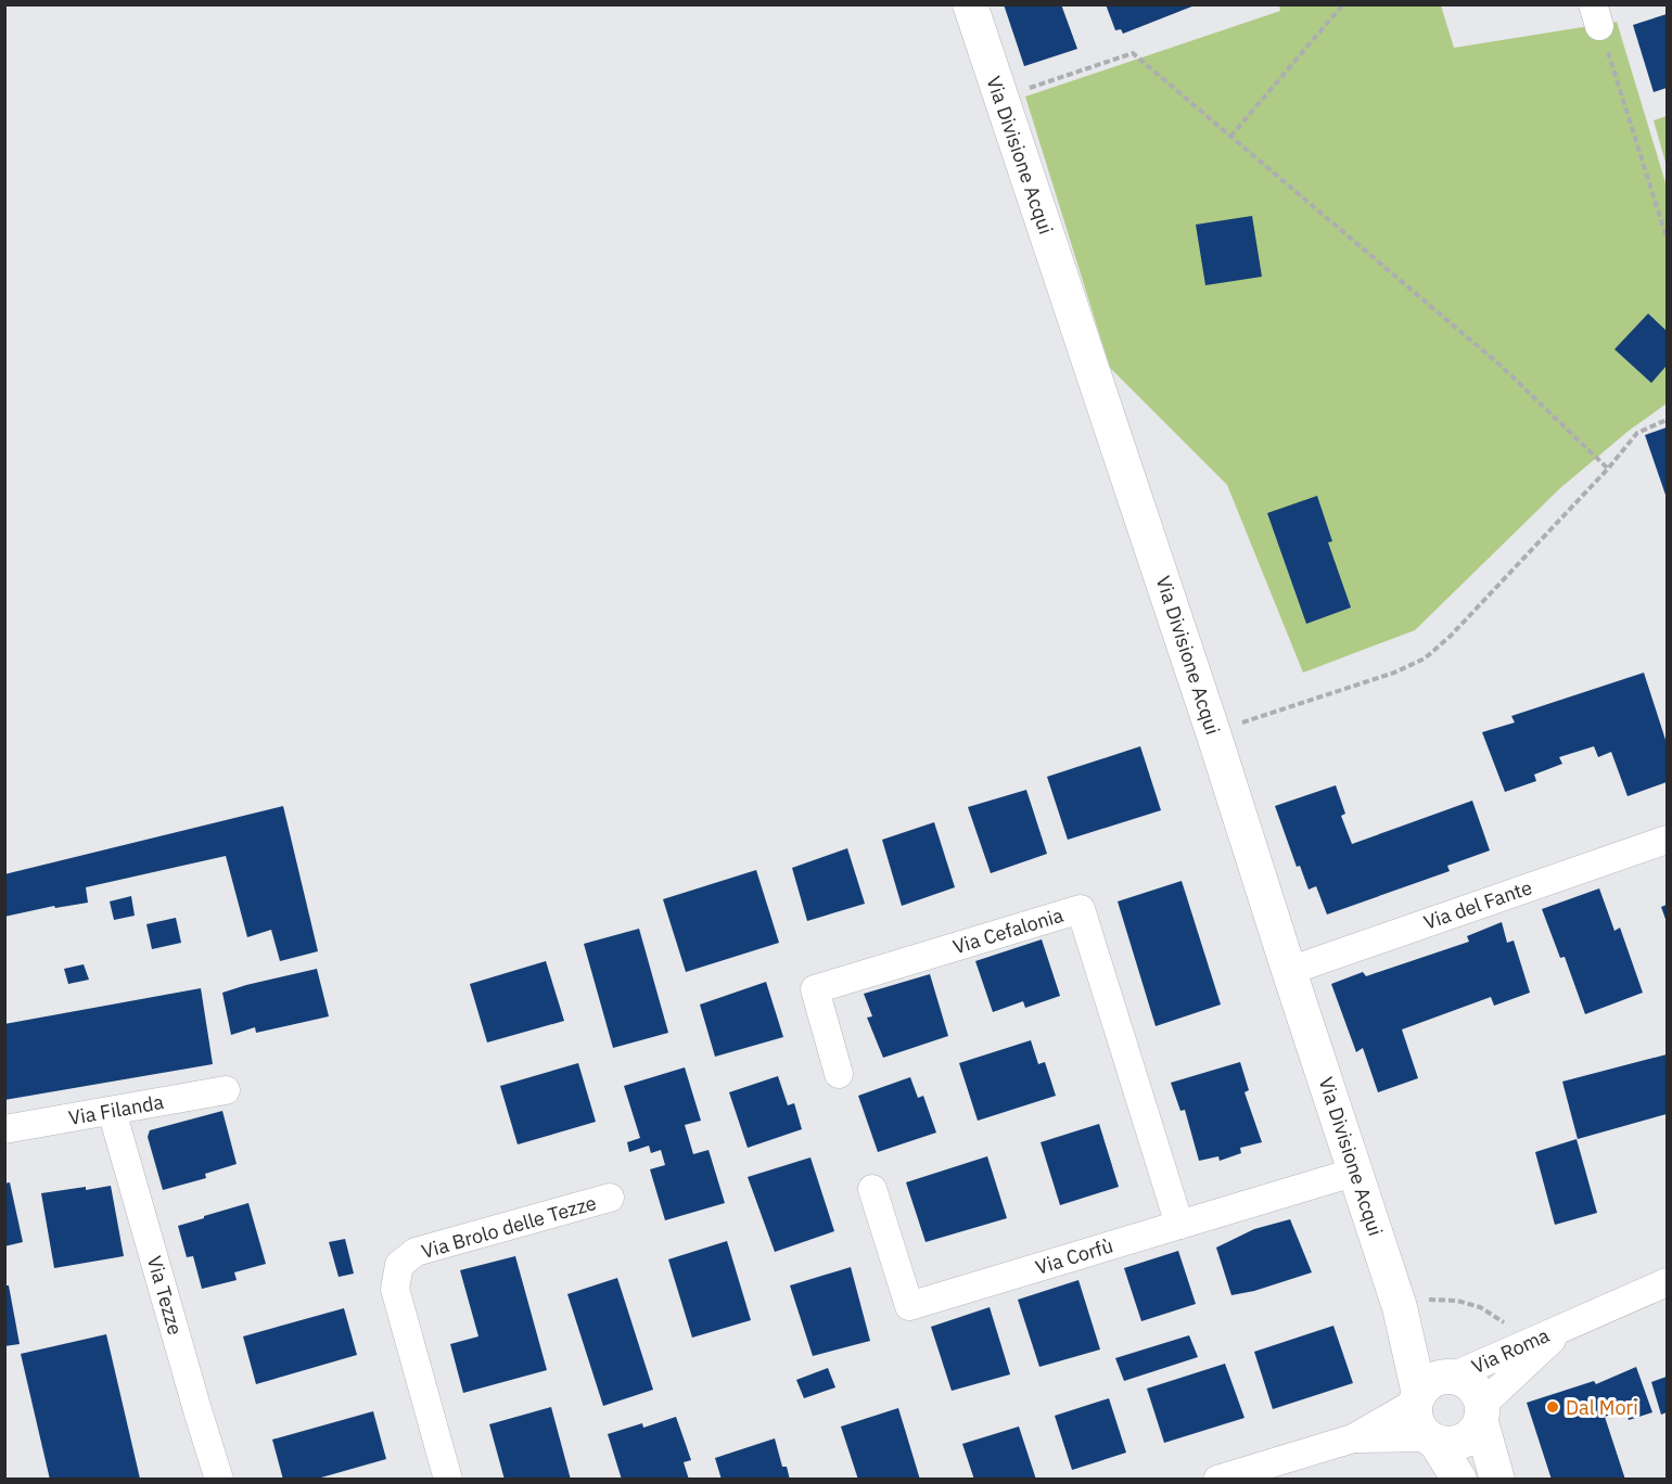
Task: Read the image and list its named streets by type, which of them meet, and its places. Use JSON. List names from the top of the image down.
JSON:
{
  "streets": {
    "street": [
      "Via Divisione Acqui",
      "Via del Fante",
      "Via Cefalonia",
      "Via Filanda",
      "Via Brolo delle Tezze",
      "Via Corfù",
      "Via Tezze",
      "Via Roma"
    ]
  },
  "crossings": [
    ["Via Divisione Acqui", "Via del Fante"],
    ["Via Divisione Acqui", "Via Corfù"],
    ["Via Divisione Acqui", "Via Roma"],
    ["Via Cefalonia", "Via Corfù"],
    ["Via Filanda", "Via Tezze"]
  ],
  "places": ["Dal Mori"]
}
